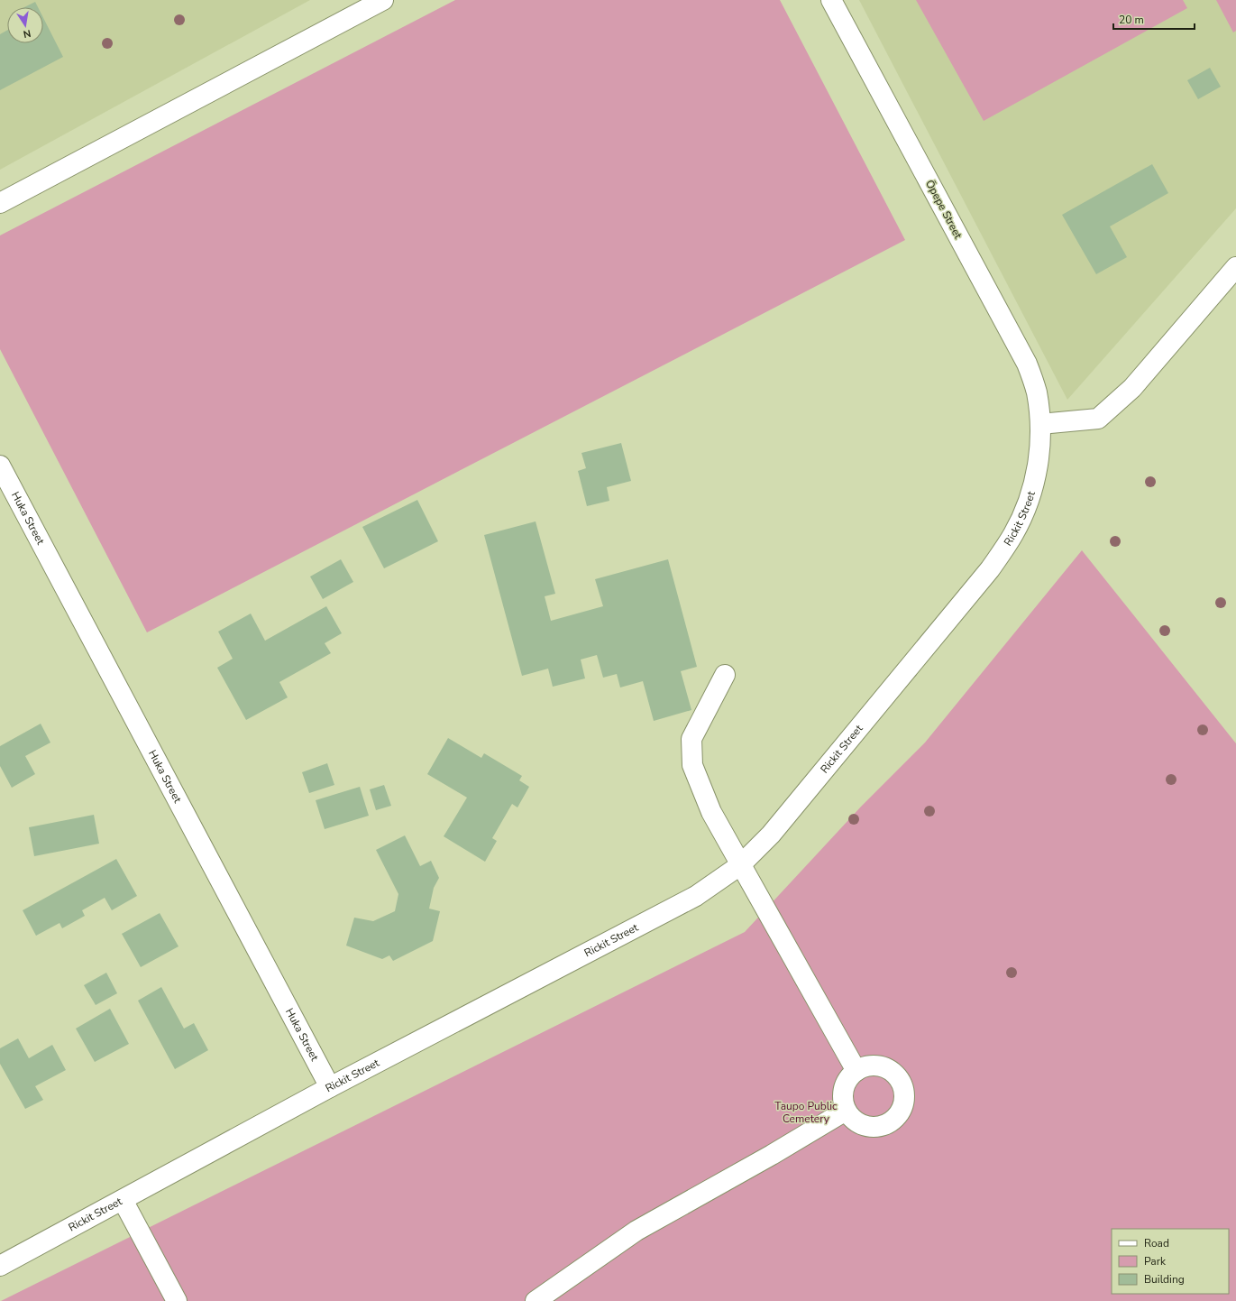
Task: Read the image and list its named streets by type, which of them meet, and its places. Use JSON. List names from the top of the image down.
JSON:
{
  "streets": {
    "street": ["Ōpepe Street", "Huka Street", "Rickit Street"]
  },
  "crossings": [
    ["Ōpepe Street", "Rickit Street"],
    ["Huka Street", "Rickit Street"]
  ],
  "parks": ["Taupo Public Cemetery"],
  "legend": ["Road", "Park", "Building"],
  "scale_bar": "20 m",
  "north": "bottom"
}
